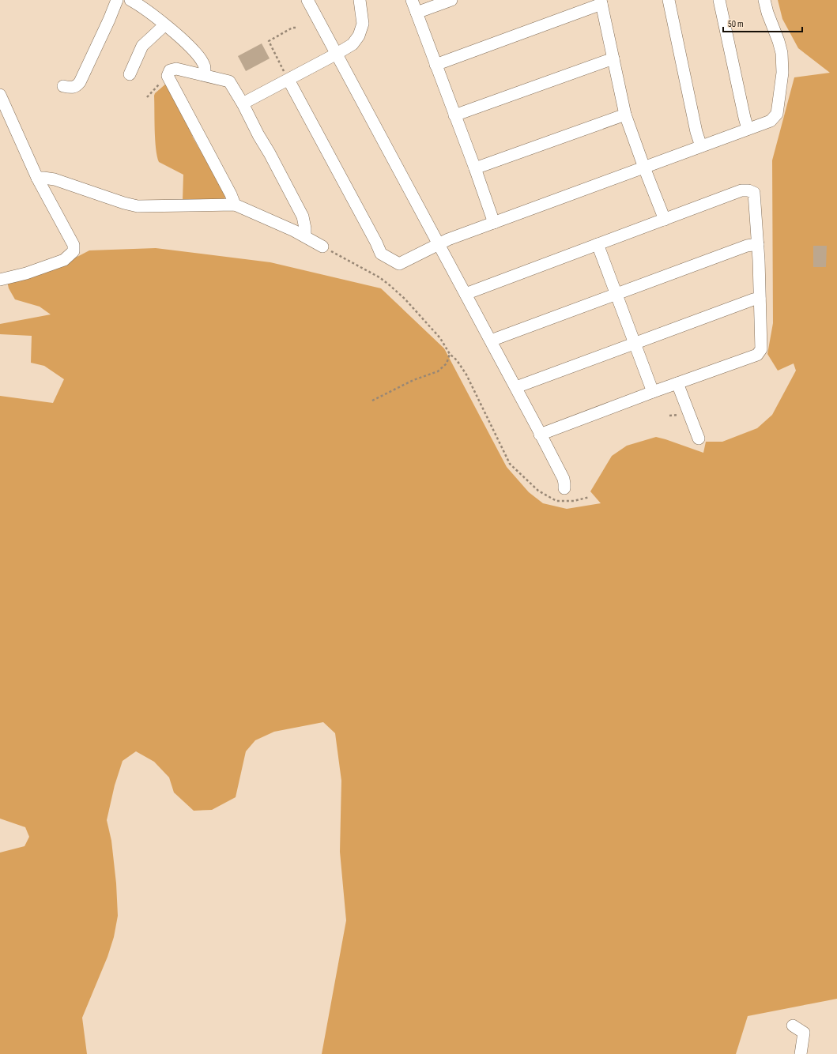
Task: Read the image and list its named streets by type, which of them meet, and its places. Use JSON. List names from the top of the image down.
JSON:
{
  "scale_bar": "50 m"
}
